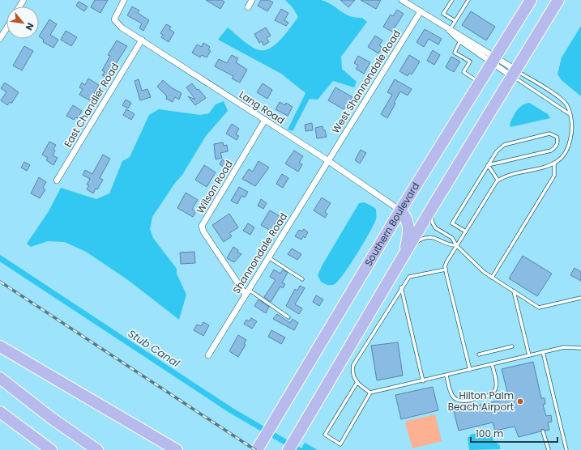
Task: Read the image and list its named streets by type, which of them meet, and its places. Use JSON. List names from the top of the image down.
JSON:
{
  "streets": {
    "highway": ["Southern Boulevard"],
    "street": [
      "West Shannondale Road",
      "East Chandler Road",
      "Lang Road",
      "Wilson Road",
      "Shannondale Road"
    ]
  },
  "crossings": [
    ["West Shannondale Road", "Lang Road"],
    ["West Shannondale Road", "Shannondale Road"],
    ["East Chandler Road", "Lang Road"],
    ["Lang Road", "Wilson Road"],
    ["Lang Road", "Southern Boulevard"],
    ["Lang Road", "Shannondale Road"],
    ["Wilson Road", "Shannondale Road"]
  ],
  "water": ["Stub Canal"],
  "places": ["Hilton Palm Beach Airport"],
  "scale_bar": "100 m",
  "north": "bottom right"
}
